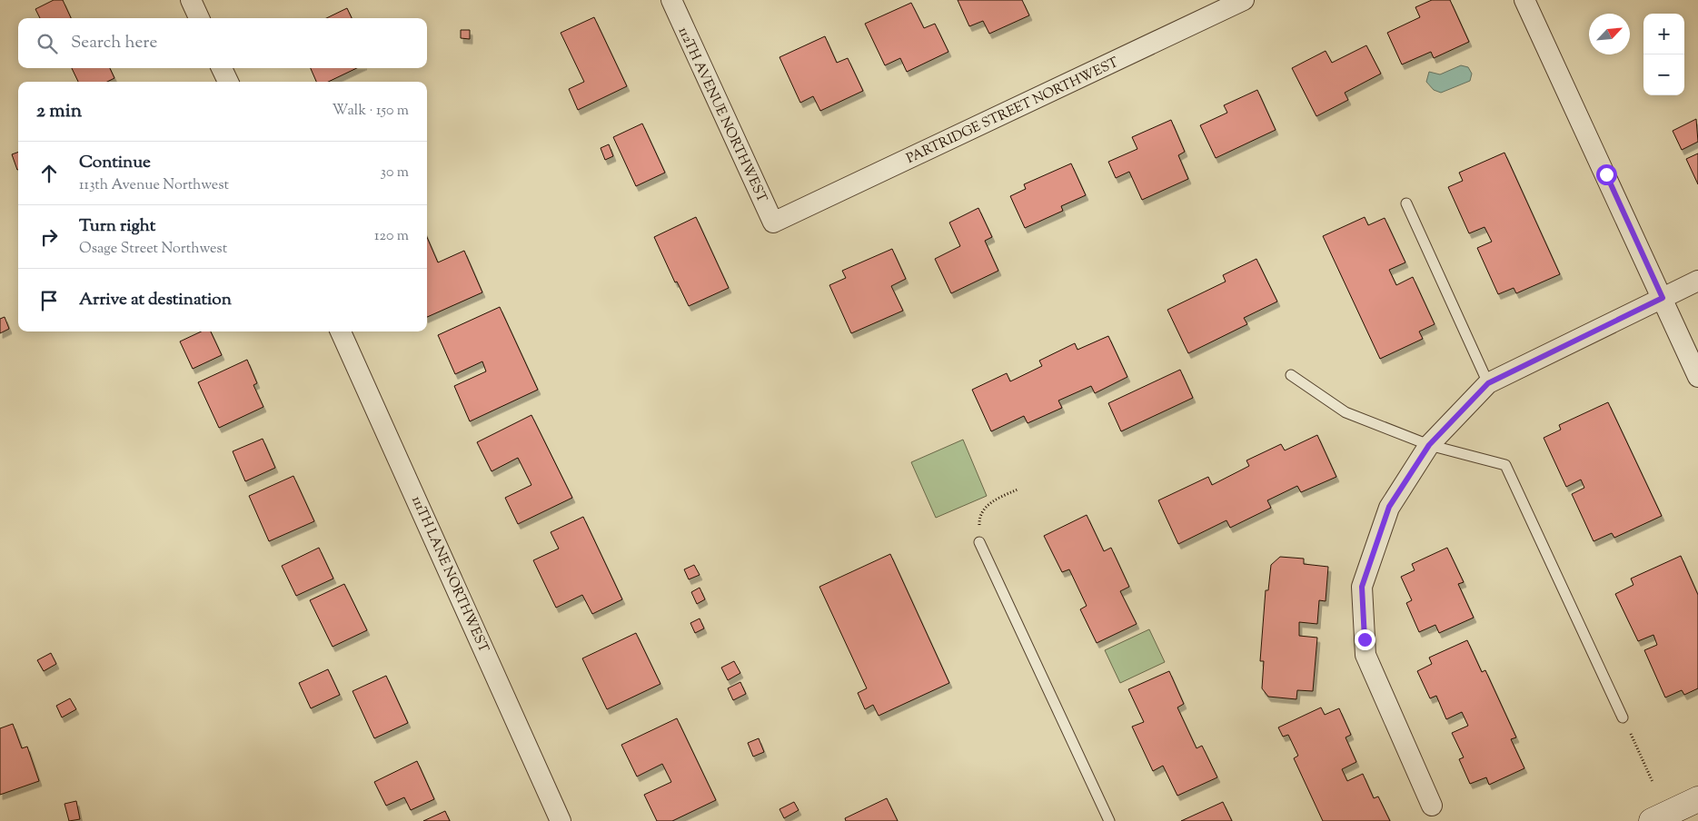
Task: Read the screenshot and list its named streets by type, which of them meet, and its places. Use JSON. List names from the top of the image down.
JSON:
{
  "streets": {
    "street": ["PARTRIDGE STREET NORTHWEST", "112TH AVENUE NORTHWEST", "111TH LANE NORTHWEST"]
  },
  "crossings": [
    ["PARTRIDGE STREET NORTHWEST", "112TH AVENUE NORTHWEST"]
  ],
  "north": "top right",
  "page": {
    "map_buttons": ["+", "−"],
    "search": "Search here",
    "heading": ["2 min", "Walk · 150 m"],
    "list": [
      ["Continue", "113th Avenue Northwest", "30 m"],
      ["Turn right", "Osage Street Northwest", "120 m"],
      "Arrive at destination"
    ]
  }
}
